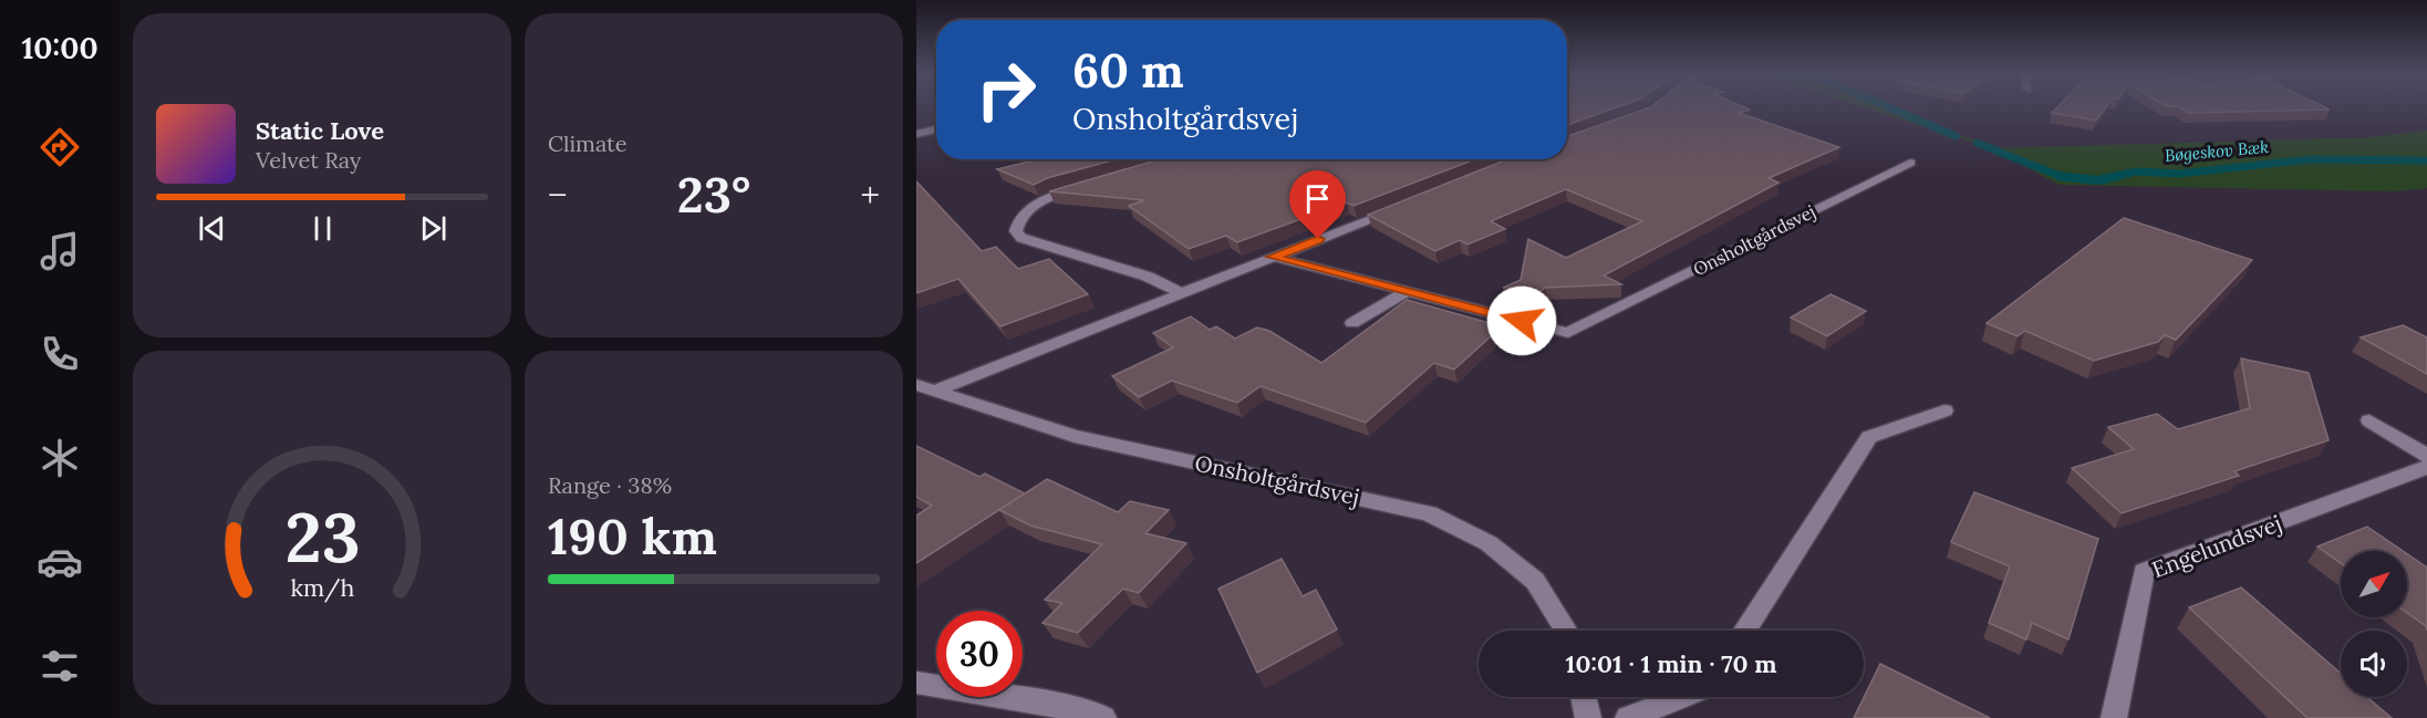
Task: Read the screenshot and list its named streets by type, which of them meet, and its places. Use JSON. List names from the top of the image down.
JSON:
{
  "streets": {
    "street": ["Onsholtgårdsvej", "Engelundsvej"]
  },
  "water": ["Bøgeskov Bæk"],
  "north": "top right",
  "page": {
    "tabs": "10:00",
    "tile": [
      "Climate",
      ["Range · 38%", "190 km"]
    ],
    "turn": ["60 m", "Onsholtgårdsvej"],
    "song": ["Static Love", "Velvet Ray"],
    "heat": ["−", "23°", "+"],
    "limit": "30",
    "trip": "10:01 · 1 min · 70 m",
    "gauge": ["23", "km/h"]
  }
}
